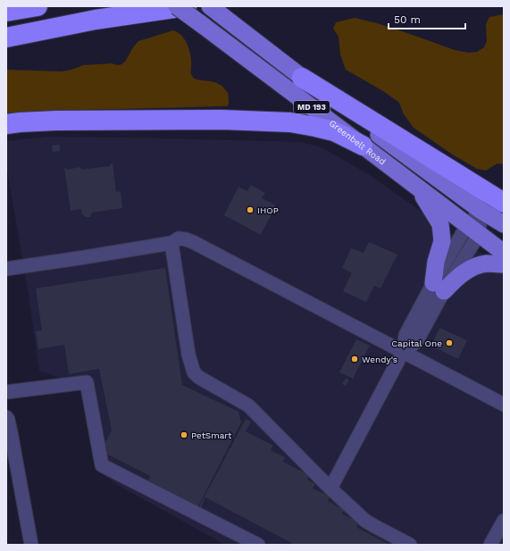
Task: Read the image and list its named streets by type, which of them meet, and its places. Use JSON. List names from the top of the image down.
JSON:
{
  "streets": {
    "main road": ["MD 193", "Greenbelt Road"]
  },
  "places": [
    "IHOP",
    "Capital One",
    "Wendy's",
    "PetSmart"
  ],
  "scale_bar": "50 m"
}
